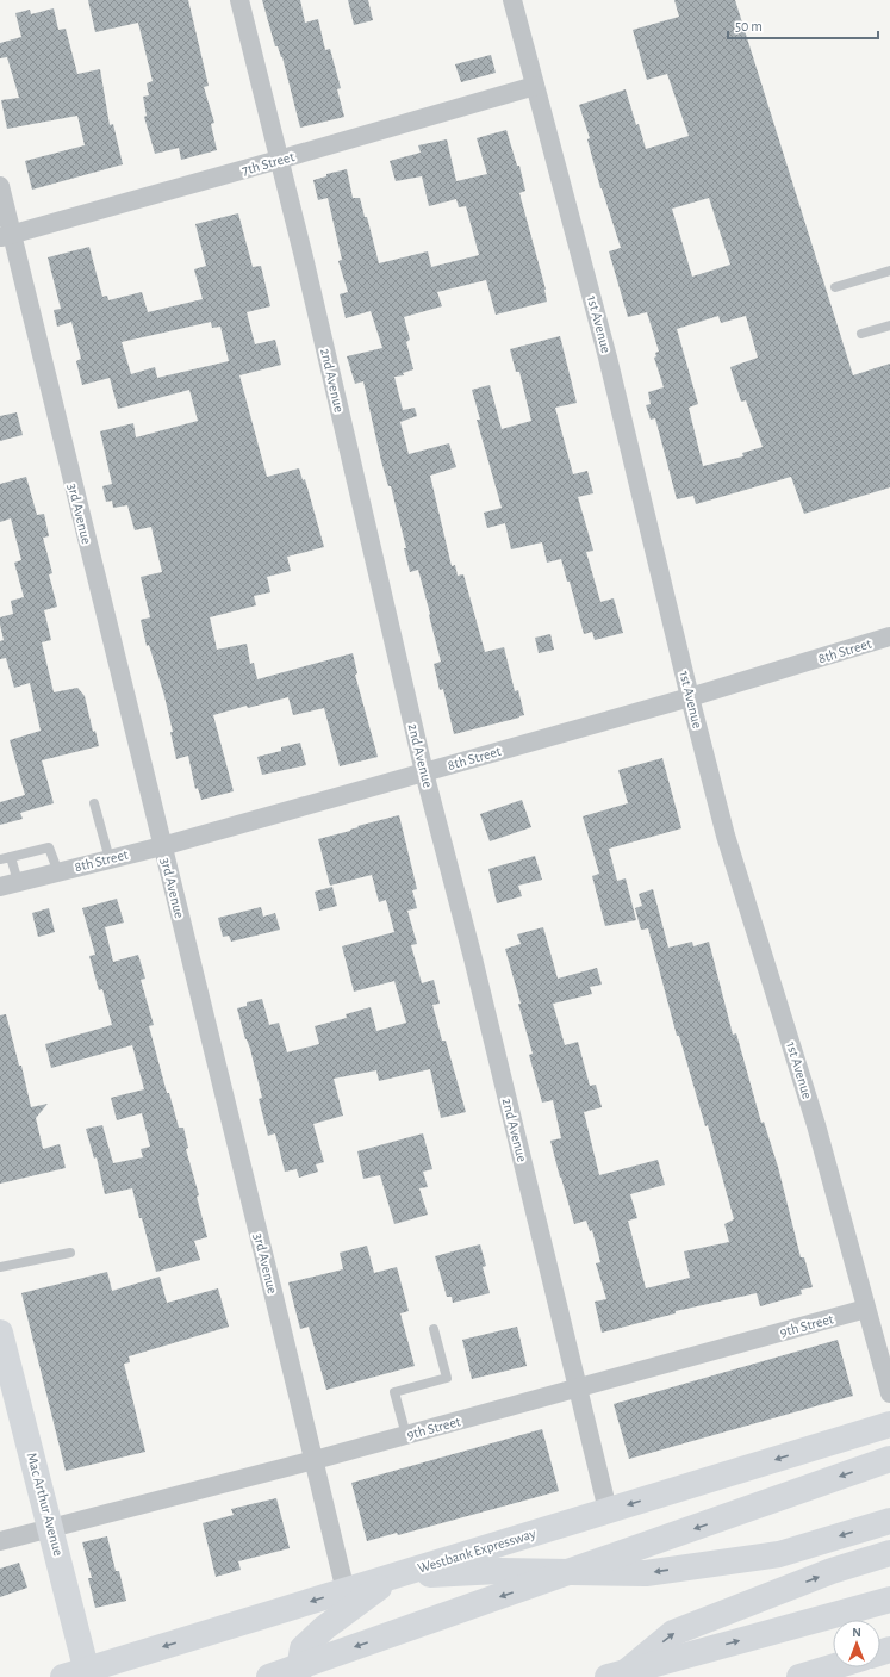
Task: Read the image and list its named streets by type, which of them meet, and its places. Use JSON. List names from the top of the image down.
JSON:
{
  "streets": {
    "main road": ["Mac Arthur Avenue", "Westbank Expressway"],
    "street": [
      "7th Street",
      "1st Avenue",
      "2nd Avenue",
      "3rd Avenue",
      "8th Street",
      "9th Street"
    ]
  },
  "crossings": [
    ["7th Street", "1st Avenue"],
    ["7th Street", "2nd Avenue"],
    ["7th Street", "3rd Avenue"],
    ["1st Avenue", "8th Street"],
    ["1st Avenue", "9th Street"],
    ["2nd Avenue", "8th Street"],
    ["2nd Avenue", "9th Street"],
    ["2nd Avenue", "Westbank Expressway"],
    ["3rd Avenue", "8th Street"],
    ["3rd Avenue", "9th Street"],
    ["3rd Avenue", "Westbank Expressway"],
    ["9th Street", "Mac Arthur Avenue"],
    ["Mac Arthur Avenue", "Westbank Expressway"]
  ],
  "scale_bar": "50 m",
  "north": "top"
}
